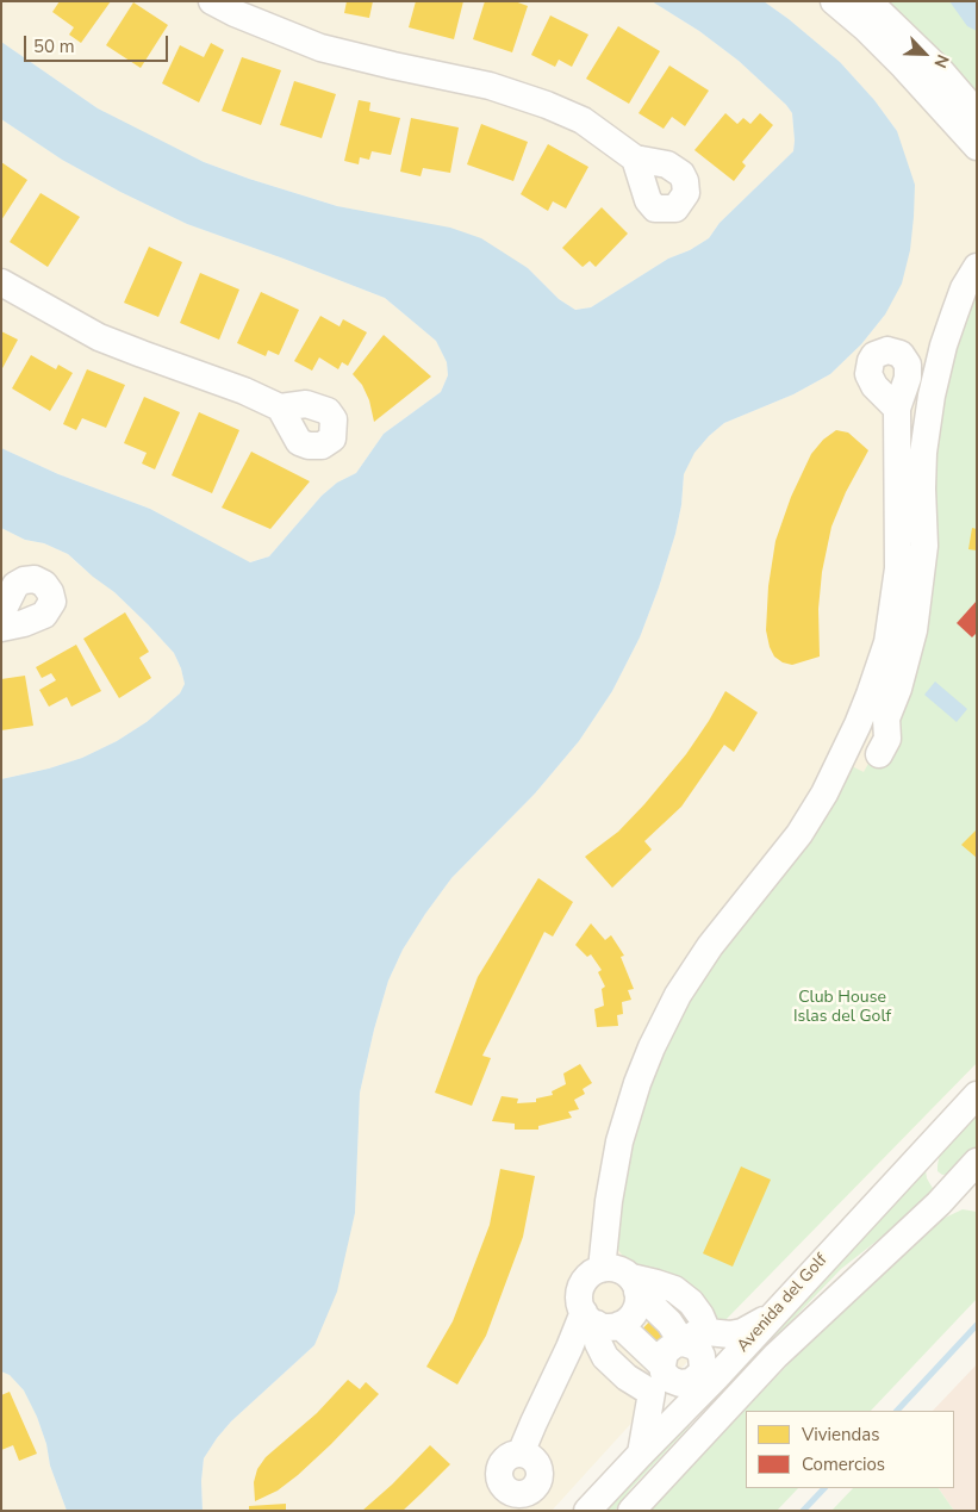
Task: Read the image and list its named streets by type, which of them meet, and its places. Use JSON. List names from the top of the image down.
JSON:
{
  "streets": {
    "street": ["Avenida del Golf"]
  },
  "parks": ["Club House Islas del Golf"],
  "legend": ["Viviendas", "Comercios"],
  "scale_bar": "50 m",
  "north": "bottom right"
}
